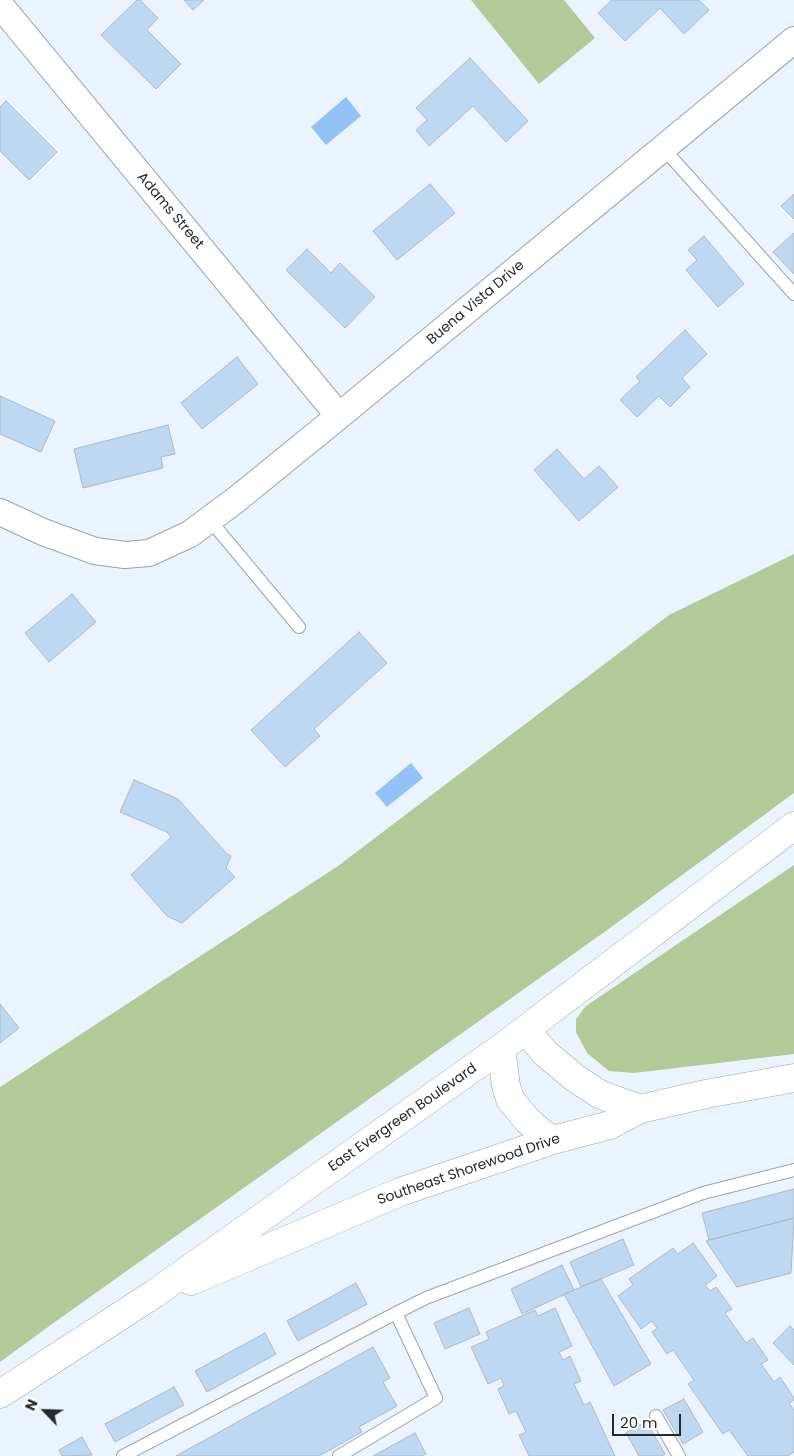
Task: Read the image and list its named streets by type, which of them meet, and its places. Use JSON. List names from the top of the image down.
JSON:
{
  "streets": {
    "street": [
      "Adams Street",
      "Buena Vista Drive",
      "East Evergreen Boulevard",
      "Southeast Shorewood Drive"
    ]
  },
  "crossings": [
    ["Adams Street", "Buena Vista Drive"],
    ["East Evergreen Boulevard", "Southeast Shorewood Drive"]
  ],
  "scale_bar": "20 m",
  "north": "top left"
}
